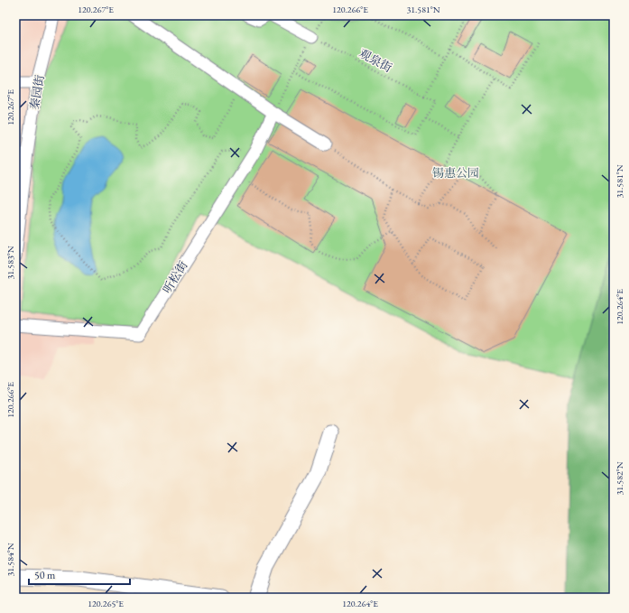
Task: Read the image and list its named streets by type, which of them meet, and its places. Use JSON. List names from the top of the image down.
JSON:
{
  "streets": {
    "street": ["秦园街", "听松街"],
    "path": ["观泉街"]
  },
  "parks": ["锡惠公园"],
  "scale_bar": "50 m",
  "coordinates": [
    "120.267°E",
    "120.266°E",
    "31.581°N",
    "31.583°N",
    "120.264°E",
    "31.582°N",
    "31.584°N",
    "120.265°E"
  ]
}
